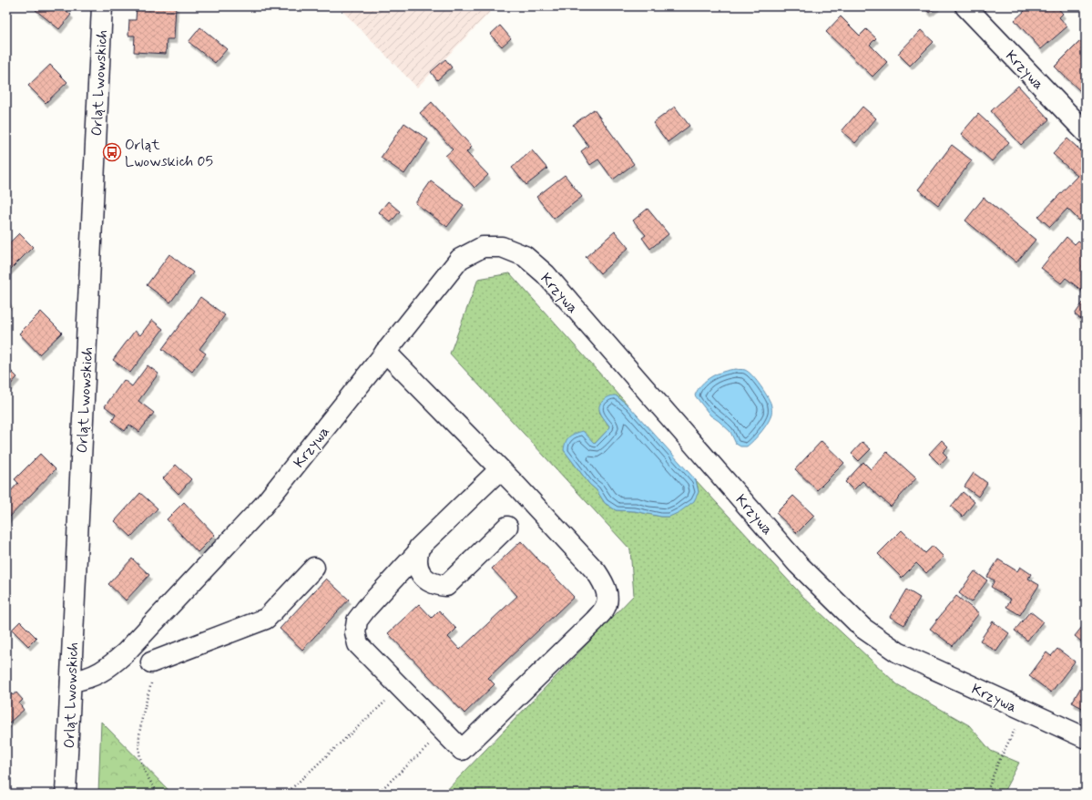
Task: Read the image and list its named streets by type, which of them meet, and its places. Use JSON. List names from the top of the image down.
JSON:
{
  "streets": {
    "street": ["Krzywa", "Orląt Lwowskich"]
  },
  "crossings": [
    ["Krzywa", "Orląt Lwowskich"]
  ],
  "places": {
    "bus stop": ["Orląt Lwowskich 05"]
  }
}
